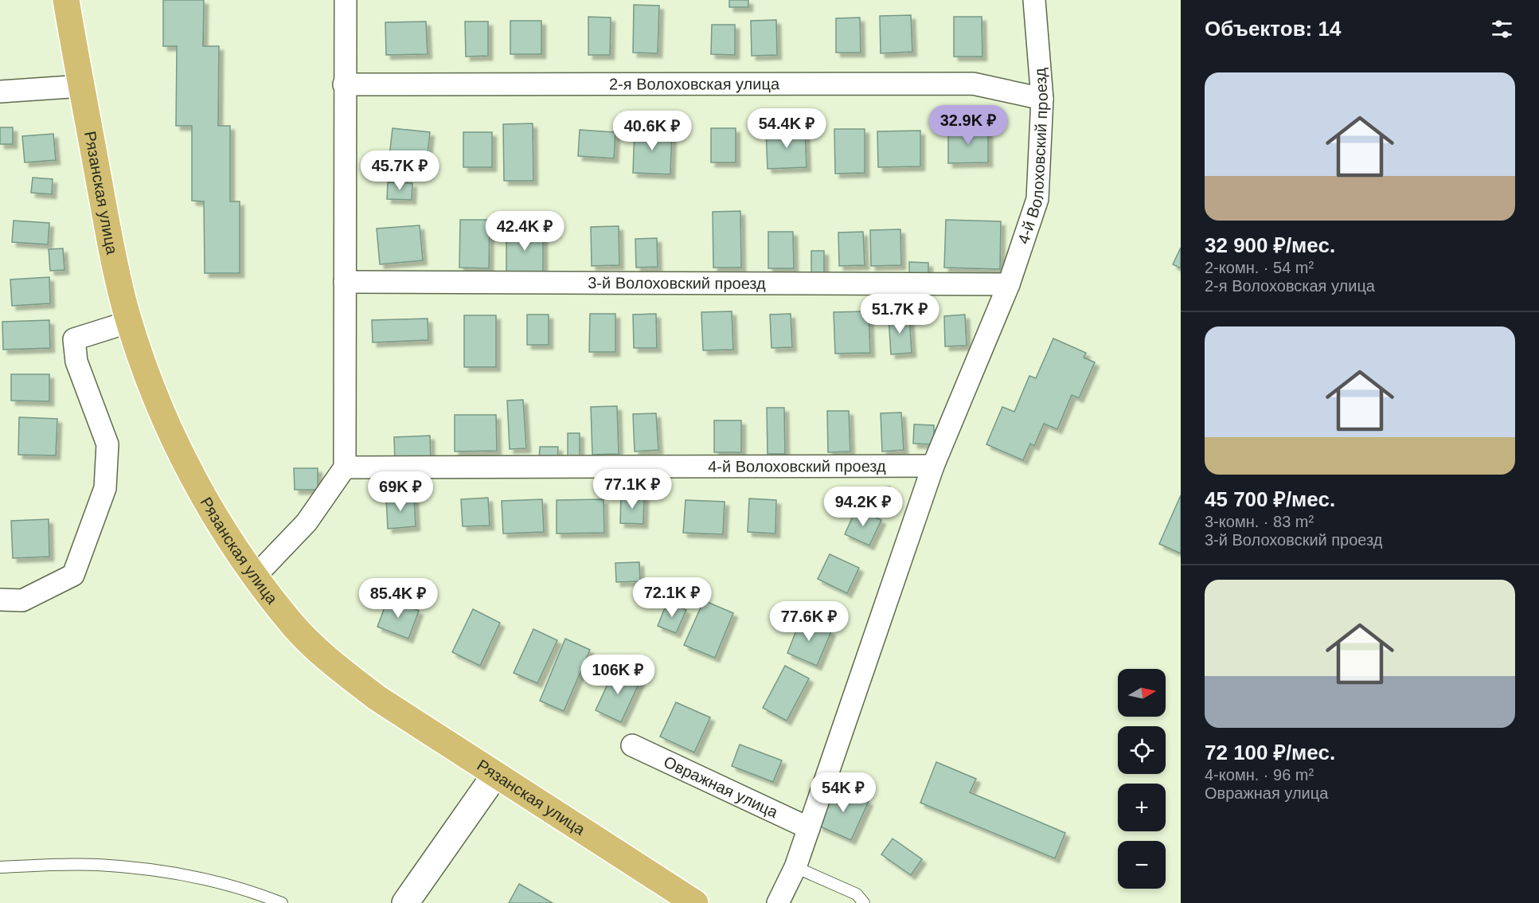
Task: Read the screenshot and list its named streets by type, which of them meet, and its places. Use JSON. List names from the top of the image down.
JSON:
{
  "streets": {
    "main road": ["Рязанская улица"],
    "street": [
      "2-я Волоховская улица",
      "4-й Волоховский проезд",
      "3-й Волоховский проезд",
      "Овражная улица"
    ]
  },
  "crossings": [
    ["2-я Волоховская улица", "4-й Волоховский проезд"],
    ["4-й Волоховский проезд", "3-й Волоховский проезд"],
    ["4-й Волоховский проезд", "Овражная улица"]
  ],
  "north": "right",
  "page": {
    "heading": "Объектов: 14",
    "list": [
      {
        "name": "32 900 ₽/мес.",
        "note": "2-комн. · 54 m² · 2-я Волоховская улица"
      },
      {
        "name": "45 700 ₽/мес.",
        "note": "3-комн. · 83 m² · 3-й Волоховский проезд"
      },
      {
        "name": "72 100 ₽/мес.",
        "note": "4-комн. · 96 m² · Овражная улица"
      }
    ],
    "price": [
      "32.9K ₽",
      "54.4K ₽",
      "40.6K ₽",
      "45.7K ₽",
      "42.4K ₽",
      "51.7K ₽",
      "77.1K ₽",
      "69K ₽",
      "94.2K ₽",
      "72.1K ₽",
      "85.4K ₽",
      "77.6K ₽",
      "106K ₽",
      "54K ₽"
    ],
    "map_buttons": ["+", "−"]
  }
}
